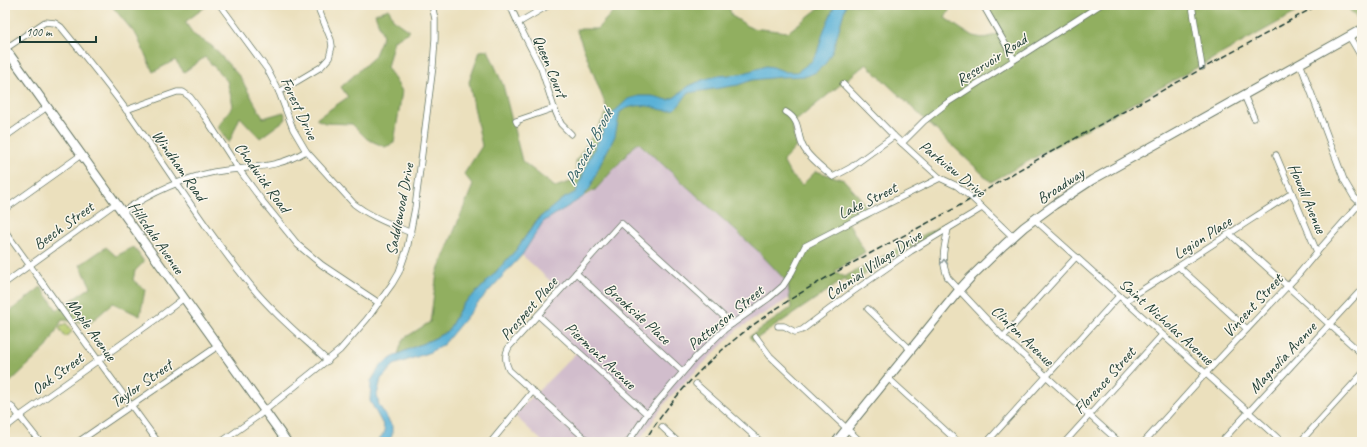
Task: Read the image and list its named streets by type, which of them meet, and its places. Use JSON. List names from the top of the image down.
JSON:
{
  "streets": {
    "street": [
      "Reservoir Road",
      "Queen Court",
      "Forest Drive",
      "Windham Road",
      "Parkview Drive",
      "Chadwick Road",
      "Broadway",
      "Howell Avenue",
      "Lake Street",
      "Saddlewood Drive",
      "Beech Street",
      "Hillsdale Avenue",
      "Legion Place",
      "Colonial Village Drive",
      "Vincent Street",
      "Prospect Place",
      "Brookside Place",
      "Patterson Street",
      "Saint Nicholas Avenue",
      "Maple Avenue",
      "Clinton Avenue",
      "Piermont Avenue",
      "Magnolia Avenue",
      "Oak Street",
      "Florence Street",
      "Taylor Street"
    ]
  },
  "crossings": [
    ["Reservoir Road", "Parkview Drive"],
    ["Forest Drive", "Saddlewood Drive"],
    ["Windham Road", "Chadwick Road"],
    ["Windham Road", "Saddlewood Drive"],
    ["Windham Road", "Hillsdale Avenue"],
    ["Parkview Drive", "Broadway"],
    ["Parkview Drive", "Lake Street"],
    ["Parkview Drive", "Colonial Village Drive"],
    ["Chadwick Road", "Saddlewood Drive"],
    ["Broadway", "Saint Nicholas Avenue"],
    ["Broadway", "Clinton Avenue"],
    ["Howell Avenue", "Legion Place"],
    ["Howell Avenue", "Vincent Street"],
    ["Lake Street", "Patterson Street"],
    ["Saddlewood Drive", "Hillsdale Avenue"],
    ["Beech Street", "Hillsdale Avenue"],
    ["Beech Street", "Maple Avenue"],
    ["Hillsdale Avenue", "Oak Street"],
    ["Hillsdale Avenue", "Taylor Street"],
    ["Legion Place", "Saint Nicholas Avenue"],
    ["Colonial Village Drive", "Clinton Avenue"],
    ["Vincent Street", "Saint Nicholas Avenue"],
    ["Prospect Place", "Brookside Place"],
    ["Prospect Place", "Patterson Street"],
    ["Prospect Place", "Piermont Avenue"],
    ["Brookside Place", "Patterson Street"],
    ["Patterson Street", "Piermont Avenue"],
    ["Saint Nicholas Avenue", "Magnolia Avenue"],
    ["Saint Nicholas Avenue", "Florence Street"],
    ["Maple Avenue", "Oak Street"],
    ["Maple Avenue", "Taylor Street"],
    ["Clinton Avenue", "Florence Street"]
  ],
  "water": ["Pascack Brook"],
  "scale_bar": "100 m"
}
